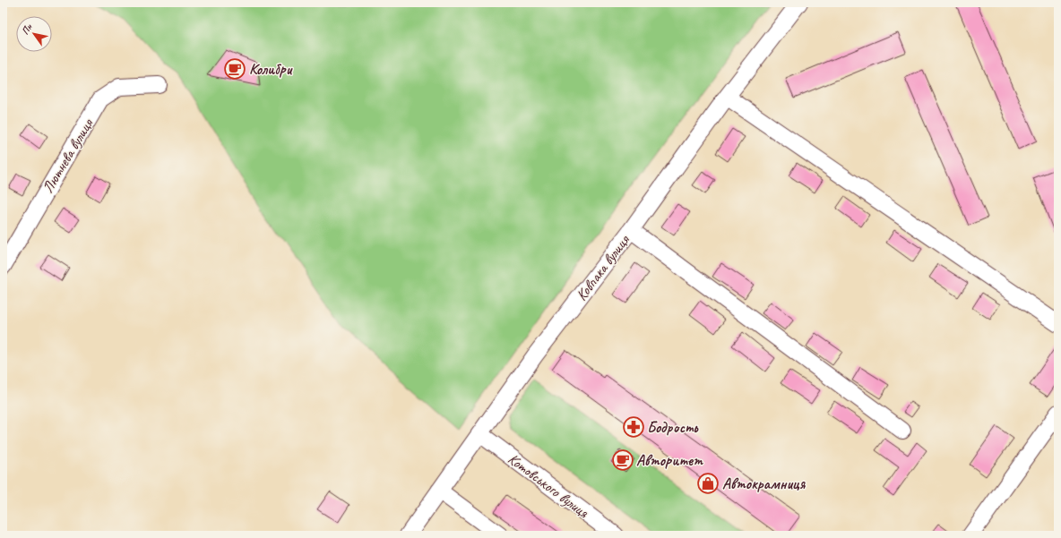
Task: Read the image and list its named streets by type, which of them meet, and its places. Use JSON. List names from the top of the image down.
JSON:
{
  "streets": {
    "street": ["Лютнева вулиця", "Ковпака вулиця", "Котовського вулиця"]
  },
  "crossings": [
    ["Ковпака вулиця", "Котовського вулиця"]
  ],
  "places": {
    "cafe": ["Колибри", "Авторитет"],
    "pharmacy": ["Бодрость"],
    "shop": ["Автокрамниця"]
  },
  "north": "top left"
}
